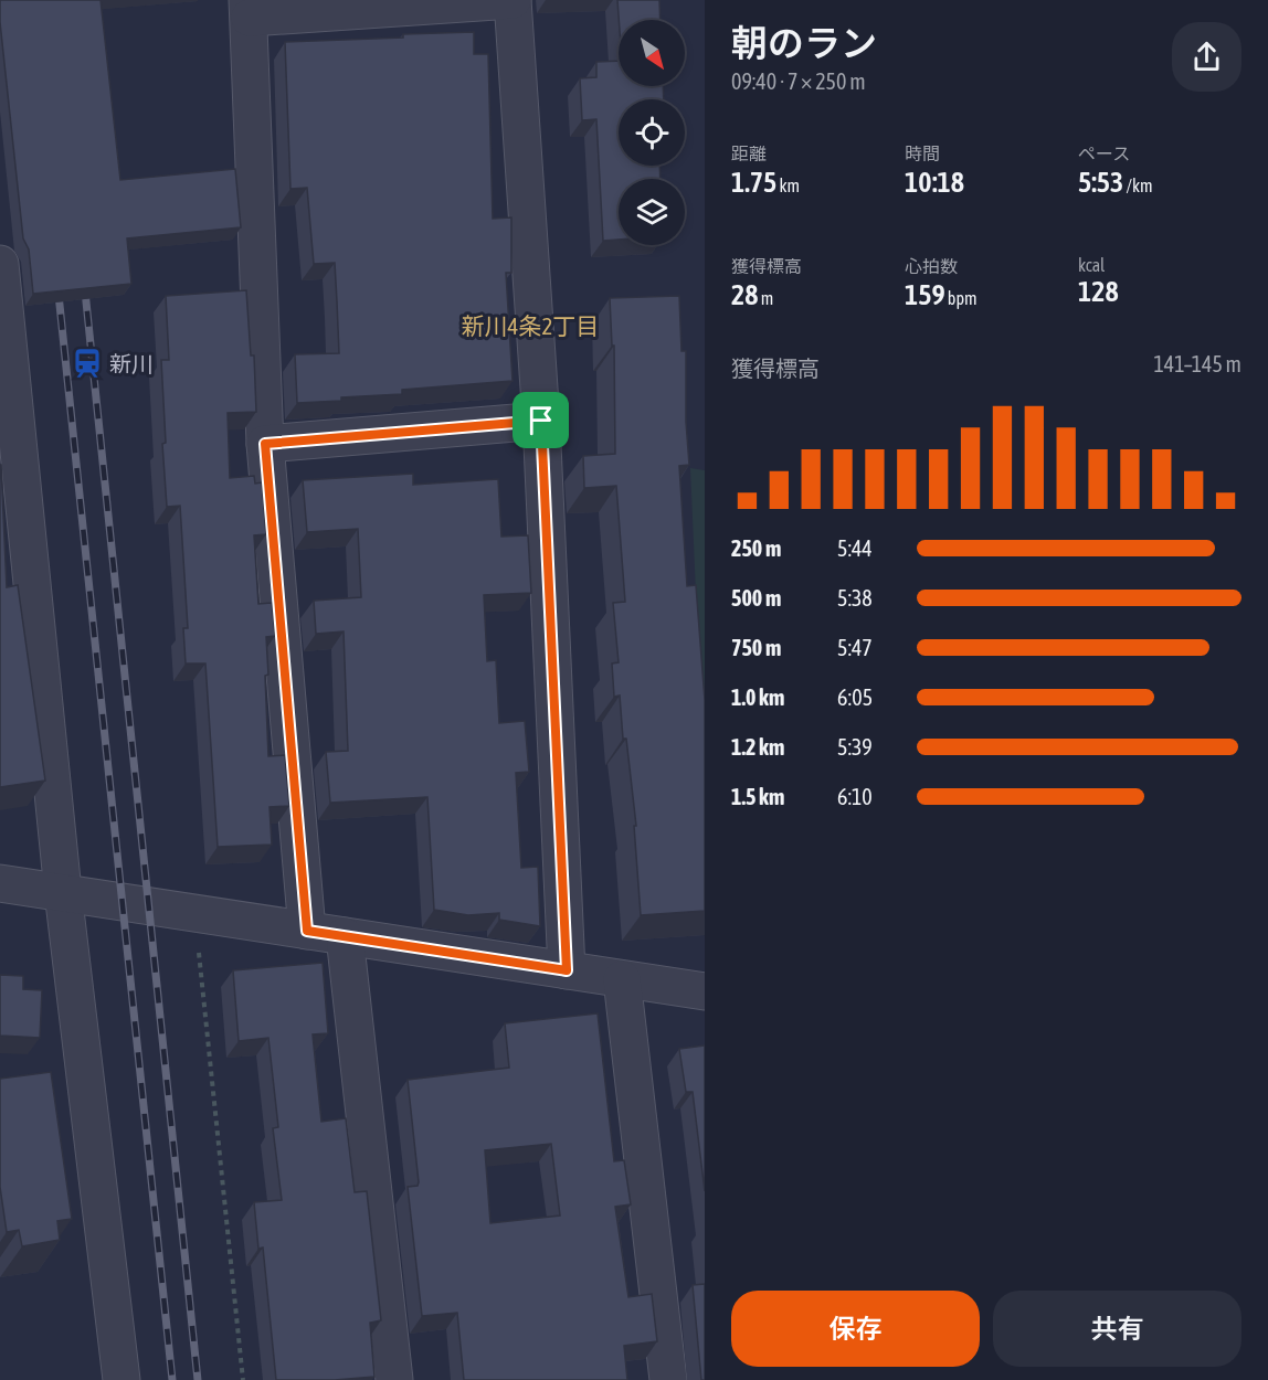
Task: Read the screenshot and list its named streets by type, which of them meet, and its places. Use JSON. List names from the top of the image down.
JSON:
{
  "districts": ["新川4条2丁目"],
  "places": {
    "station": ["新川"]
  },
  "north": "bottom right",
  "page": {
    "heading": ["朝のラン", "09:40 · 7 × 250 m"],
    "stats": [
      ["距離", "1.75 km"],
      ["時間", "10:18"],
      ["ペース", "5:53 /km"],
      ["獲得標高", "28 m"],
      ["心拍数", "159 bpm"],
      ["kcal", "128"]
    ],
    "chart": ["獲得標高", "141–145 m"],
    "list": [
      {
        "name": "250 m",
        "note": "5:44"
      },
      {
        "name": "500 m",
        "note": "5:38"
      },
      {
        "name": "750 m",
        "note": "5:47"
      },
      {
        "name": "1.0 km",
        "note": "6:05"
      },
      {
        "name": "1.2 km",
        "note": "5:39"
      },
      {
        "name": "1.5 km",
        "note": "6:10"
      }
    ],
    "buttons": ["保存", "共有"]
  }
}
